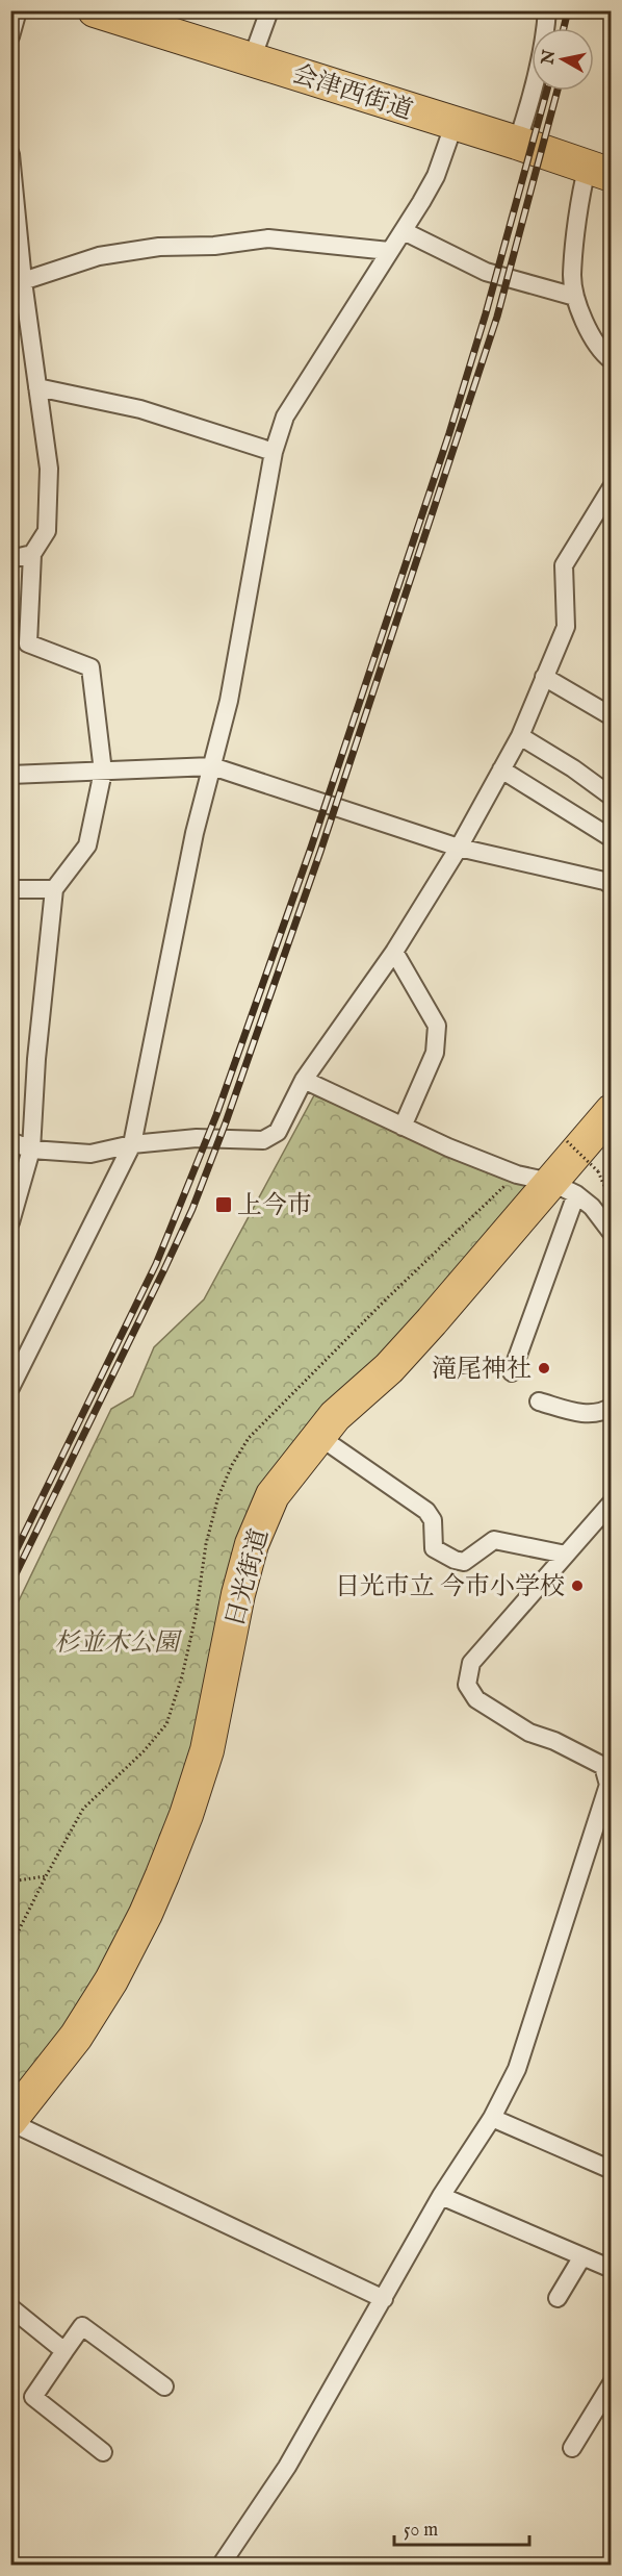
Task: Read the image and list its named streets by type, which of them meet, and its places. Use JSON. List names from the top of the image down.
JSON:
{
  "streets": {
    "highway": ["会津西街道", "日光街道"]
  },
  "parks": ["杉並木公園"],
  "places": {
    "transit": ["上今市"],
    "other": ["滝尾神社", "日光市立 今市小学校"]
  },
  "scale_bar": "50 m",
  "north": "left"
}
